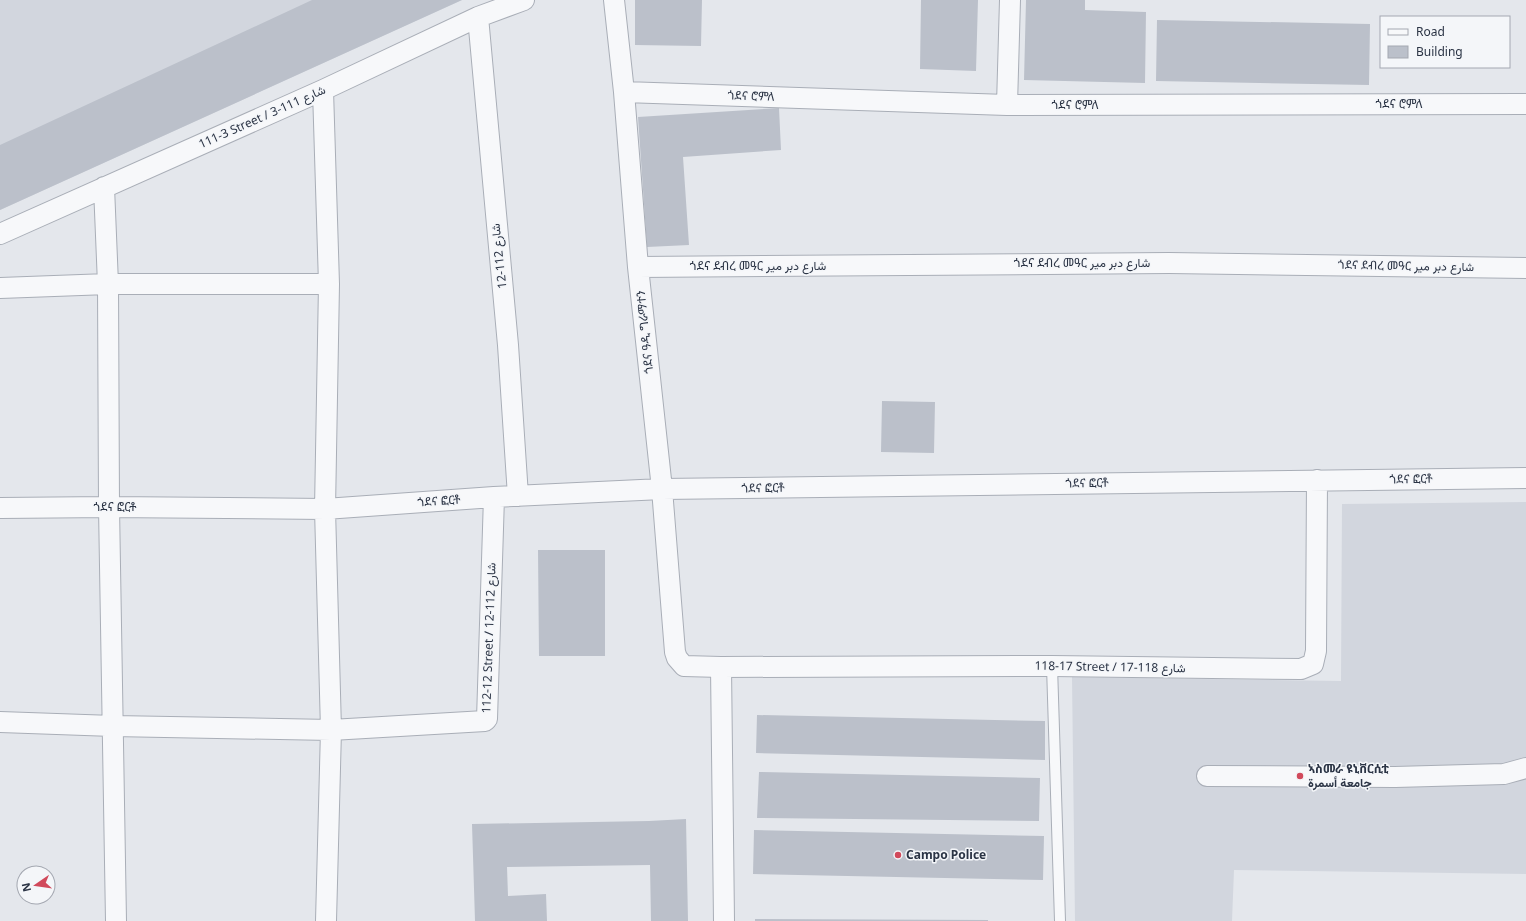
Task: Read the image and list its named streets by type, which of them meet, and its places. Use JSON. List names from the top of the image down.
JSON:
{
  "streets": {
    "street": [
      "ጎደና ሮምለ",
      "111-3 Street / شارع 111-3",
      "شارع 112-12",
      "ጎደና ደብረ መዓር شارع دبر مير",
      "ጎደና ዓዲ ግራማተን",
      "ጎደና ፎርቶ",
      "112-12 Street / شارع 112-12",
      "118-17 Street / شارع 118-17"
    ]
  },
  "crossings": [
    ["ጎደና ሮምለ", "ጎደና ዓዲ ግራማተን"],
    ["111-3 Street / شارع 111-3", "شارع 112-12"],
    ["شارع 112-12", "ጎደና ፎርቶ"],
    ["ጎደና ደብረ መዓር شارع دبر مير", "ጎደና ዓዲ ግራማተን"],
    ["ጎደና ዓዲ ግራማተን", "ጎደና ፎርቶ"],
    ["ጎደና ዓዲ ግራማተን", "118-17 Street / شارع 118-17"],
    ["ጎደና ፎርቶ", "112-12 Street / شارع 112-12"],
    ["ጎደና ፎርቶ", "118-17 Street / شارع 118-17"]
  ],
  "places": ["ኣስመራ ዩኒቨርሲቲ جامعة أسمرة", "Campo Police"],
  "legend": ["Road", "Building"],
  "north": "left"
}
